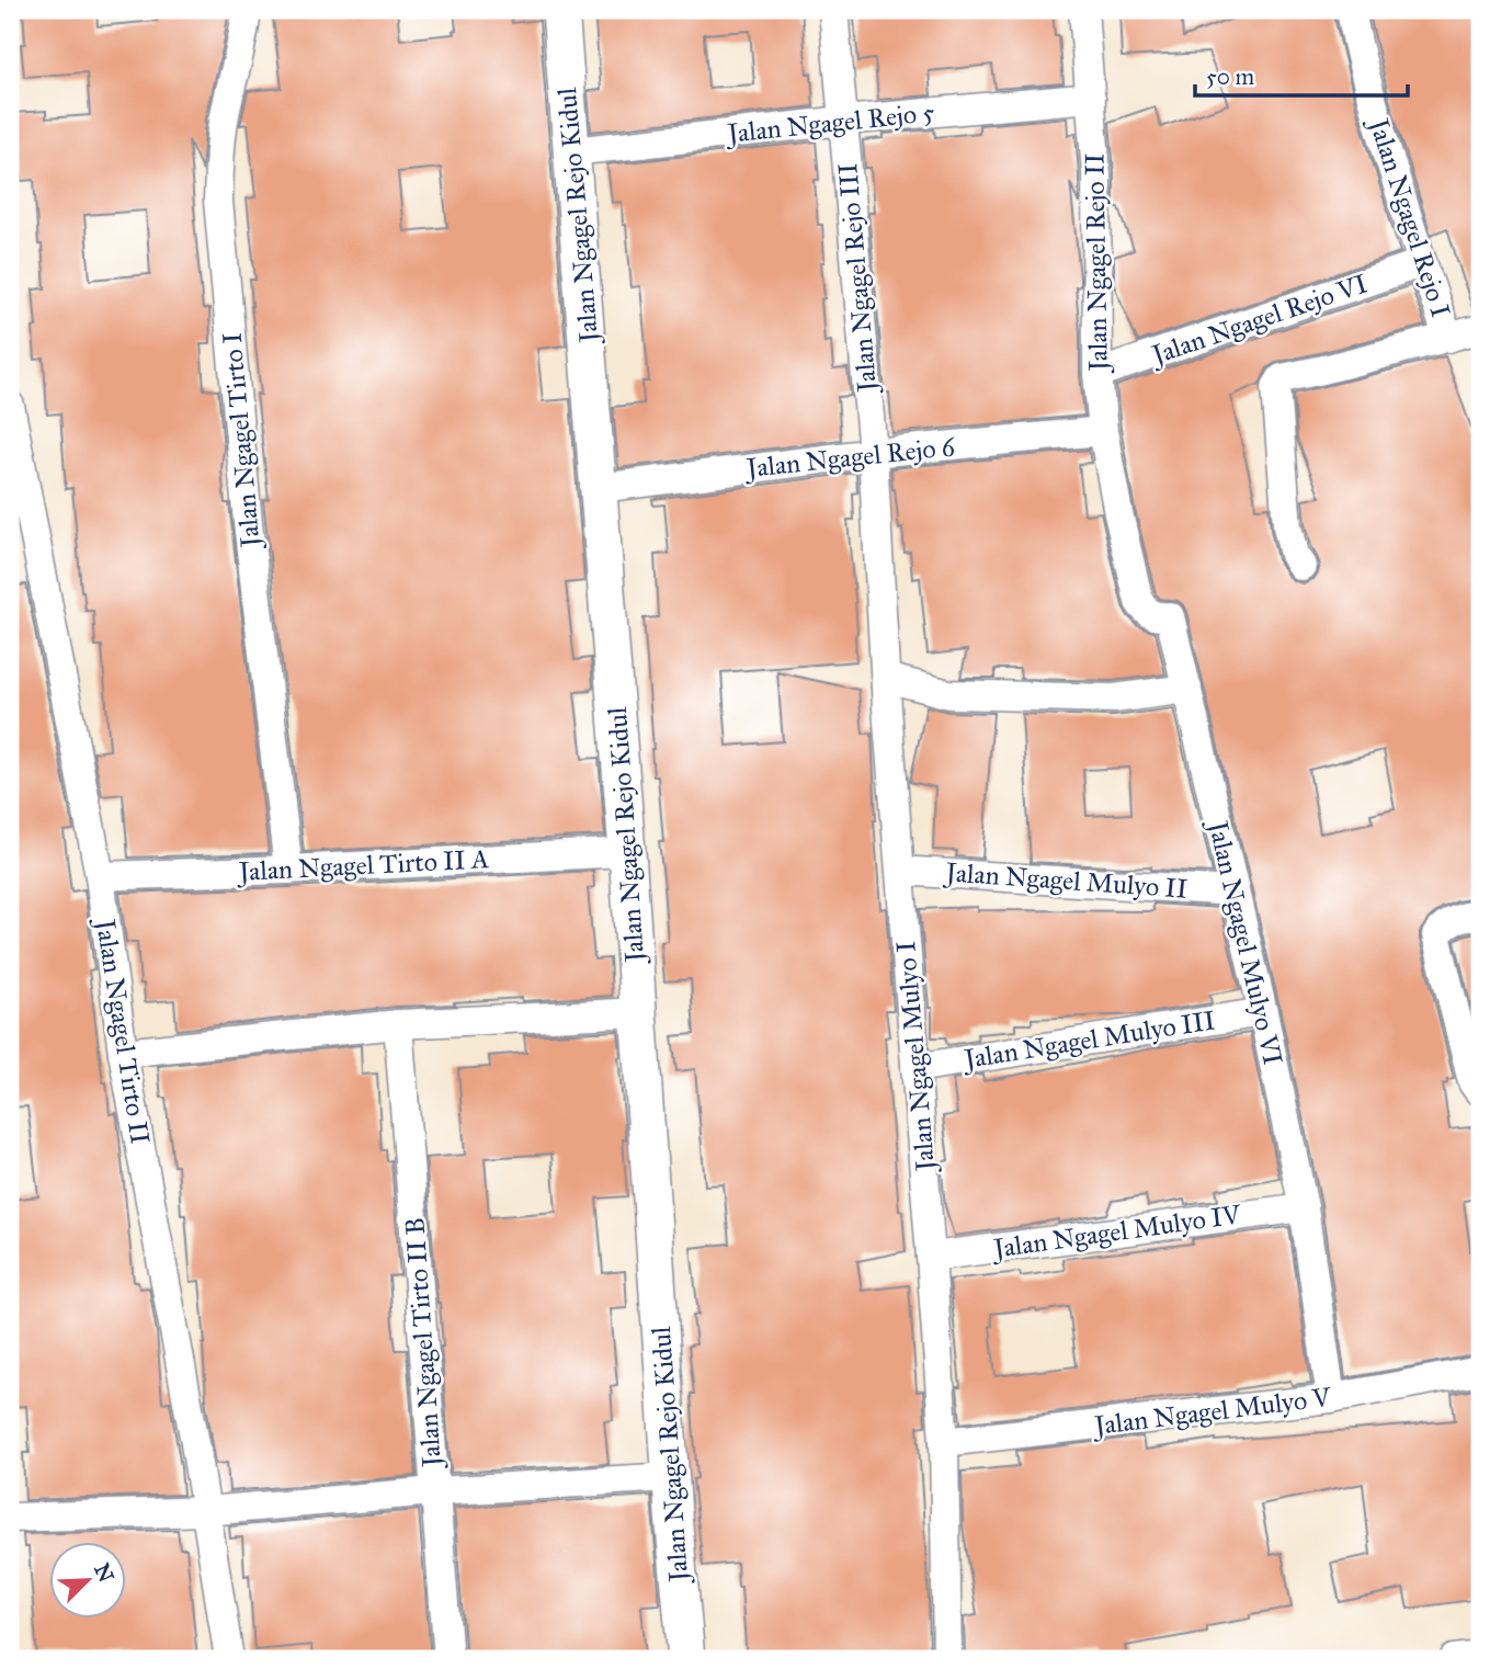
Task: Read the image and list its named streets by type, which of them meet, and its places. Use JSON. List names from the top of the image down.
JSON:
{
  "streets": {
    "main road": ["Jalan Ngagel Rejo Kidul"],
    "street": [
      "Jalan Ngagel Rejo 5",
      "Jalan Ngagel Rejo I",
      "Jalan Ngagel Rejo II",
      "Jalan Ngagel Rejo III",
      "Jalan Ngagel Rejo VI",
      "Jalan Ngagel Tirto I",
      "Jalan Ngagel Rejo 6",
      "Jalan Ngagel Tirto II A",
      "Jalan Ngagel Mulyo II",
      "Jalan Ngagel Mulyo VI",
      "Jalan Ngagel Tirto II",
      "Jalan Ngagel Mulyo III",
      "Jalan Ngagel Mulyo I",
      "Jalan Ngagel Mulyo IV",
      "Jalan Ngagel Tirto II B",
      "Jalan Ngagel Mulyo V"
    ]
  },
  "crossings": [
    ["Jalan Ngagel Rejo 5", "Jalan Ngagel Rejo Kidul"],
    ["Jalan Ngagel Rejo 5", "Jalan Ngagel Rejo II"],
    ["Jalan Ngagel Rejo 5", "Jalan Ngagel Rejo III"],
    ["Jalan Ngagel Rejo Kidul", "Jalan Ngagel Rejo 6"],
    ["Jalan Ngagel Rejo Kidul", "Jalan Ngagel Tirto II A"],
    ["Jalan Ngagel Rejo I", "Jalan Ngagel Rejo VI"],
    ["Jalan Ngagel Rejo II", "Jalan Ngagel Rejo VI"],
    ["Jalan Ngagel Rejo II", "Jalan Ngagel Rejo 6"],
    ["Jalan Ngagel Rejo II", "Jalan Ngagel Mulyo VI"],
    ["Jalan Ngagel Rejo III", "Jalan Ngagel Rejo 6"],
    ["Jalan Ngagel Rejo III", "Jalan Ngagel Mulyo I"],
    ["Jalan Ngagel Tirto I", "Jalan Ngagel Tirto II A"],
    ["Jalan Ngagel Rejo 6", "Jalan Ngagel Mulyo I"],
    ["Jalan Ngagel Tirto II A", "Jalan Ngagel Tirto II"],
    ["Jalan Ngagel Mulyo II", "Jalan Ngagel Mulyo VI"],
    ["Jalan Ngagel Mulyo II", "Jalan Ngagel Mulyo I"],
    ["Jalan Ngagel Mulyo VI", "Jalan Ngagel Mulyo III"],
    ["Jalan Ngagel Mulyo VI", "Jalan Ngagel Mulyo IV"],
    ["Jalan Ngagel Mulyo VI", "Jalan Ngagel Mulyo V"],
    ["Jalan Ngagel Mulyo III", "Jalan Ngagel Mulyo I"],
    ["Jalan Ngagel Mulyo I", "Jalan Ngagel Mulyo IV"],
    ["Jalan Ngagel Mulyo I", "Jalan Ngagel Mulyo V"]
  ],
  "scale_bar": "50 m",
  "north": "top right"
}
